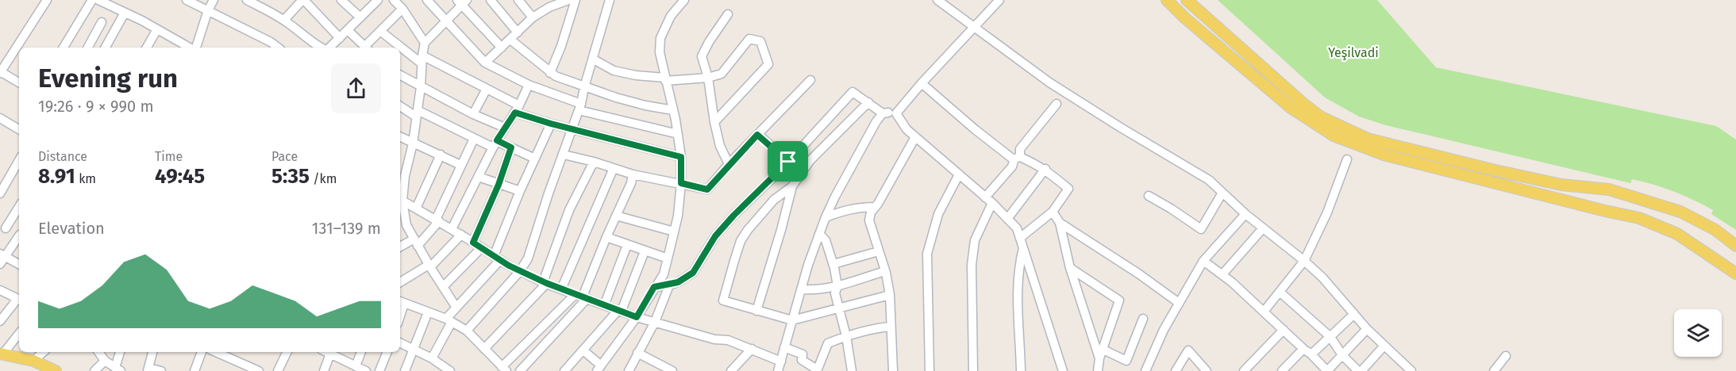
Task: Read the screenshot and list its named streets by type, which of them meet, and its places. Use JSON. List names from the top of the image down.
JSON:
{
  "parks": ["Yeşilvadi"],
  "page": {
    "heading": ["Evening run", "19:26 · 9 × 990 m"],
    "stats": [
      ["Distance", "8.91 km"],
      ["Time", "49:45"],
      ["Pace", "5:35 /km"]
    ],
    "chart": ["Elevation", "131–139 m"]
  }
}
